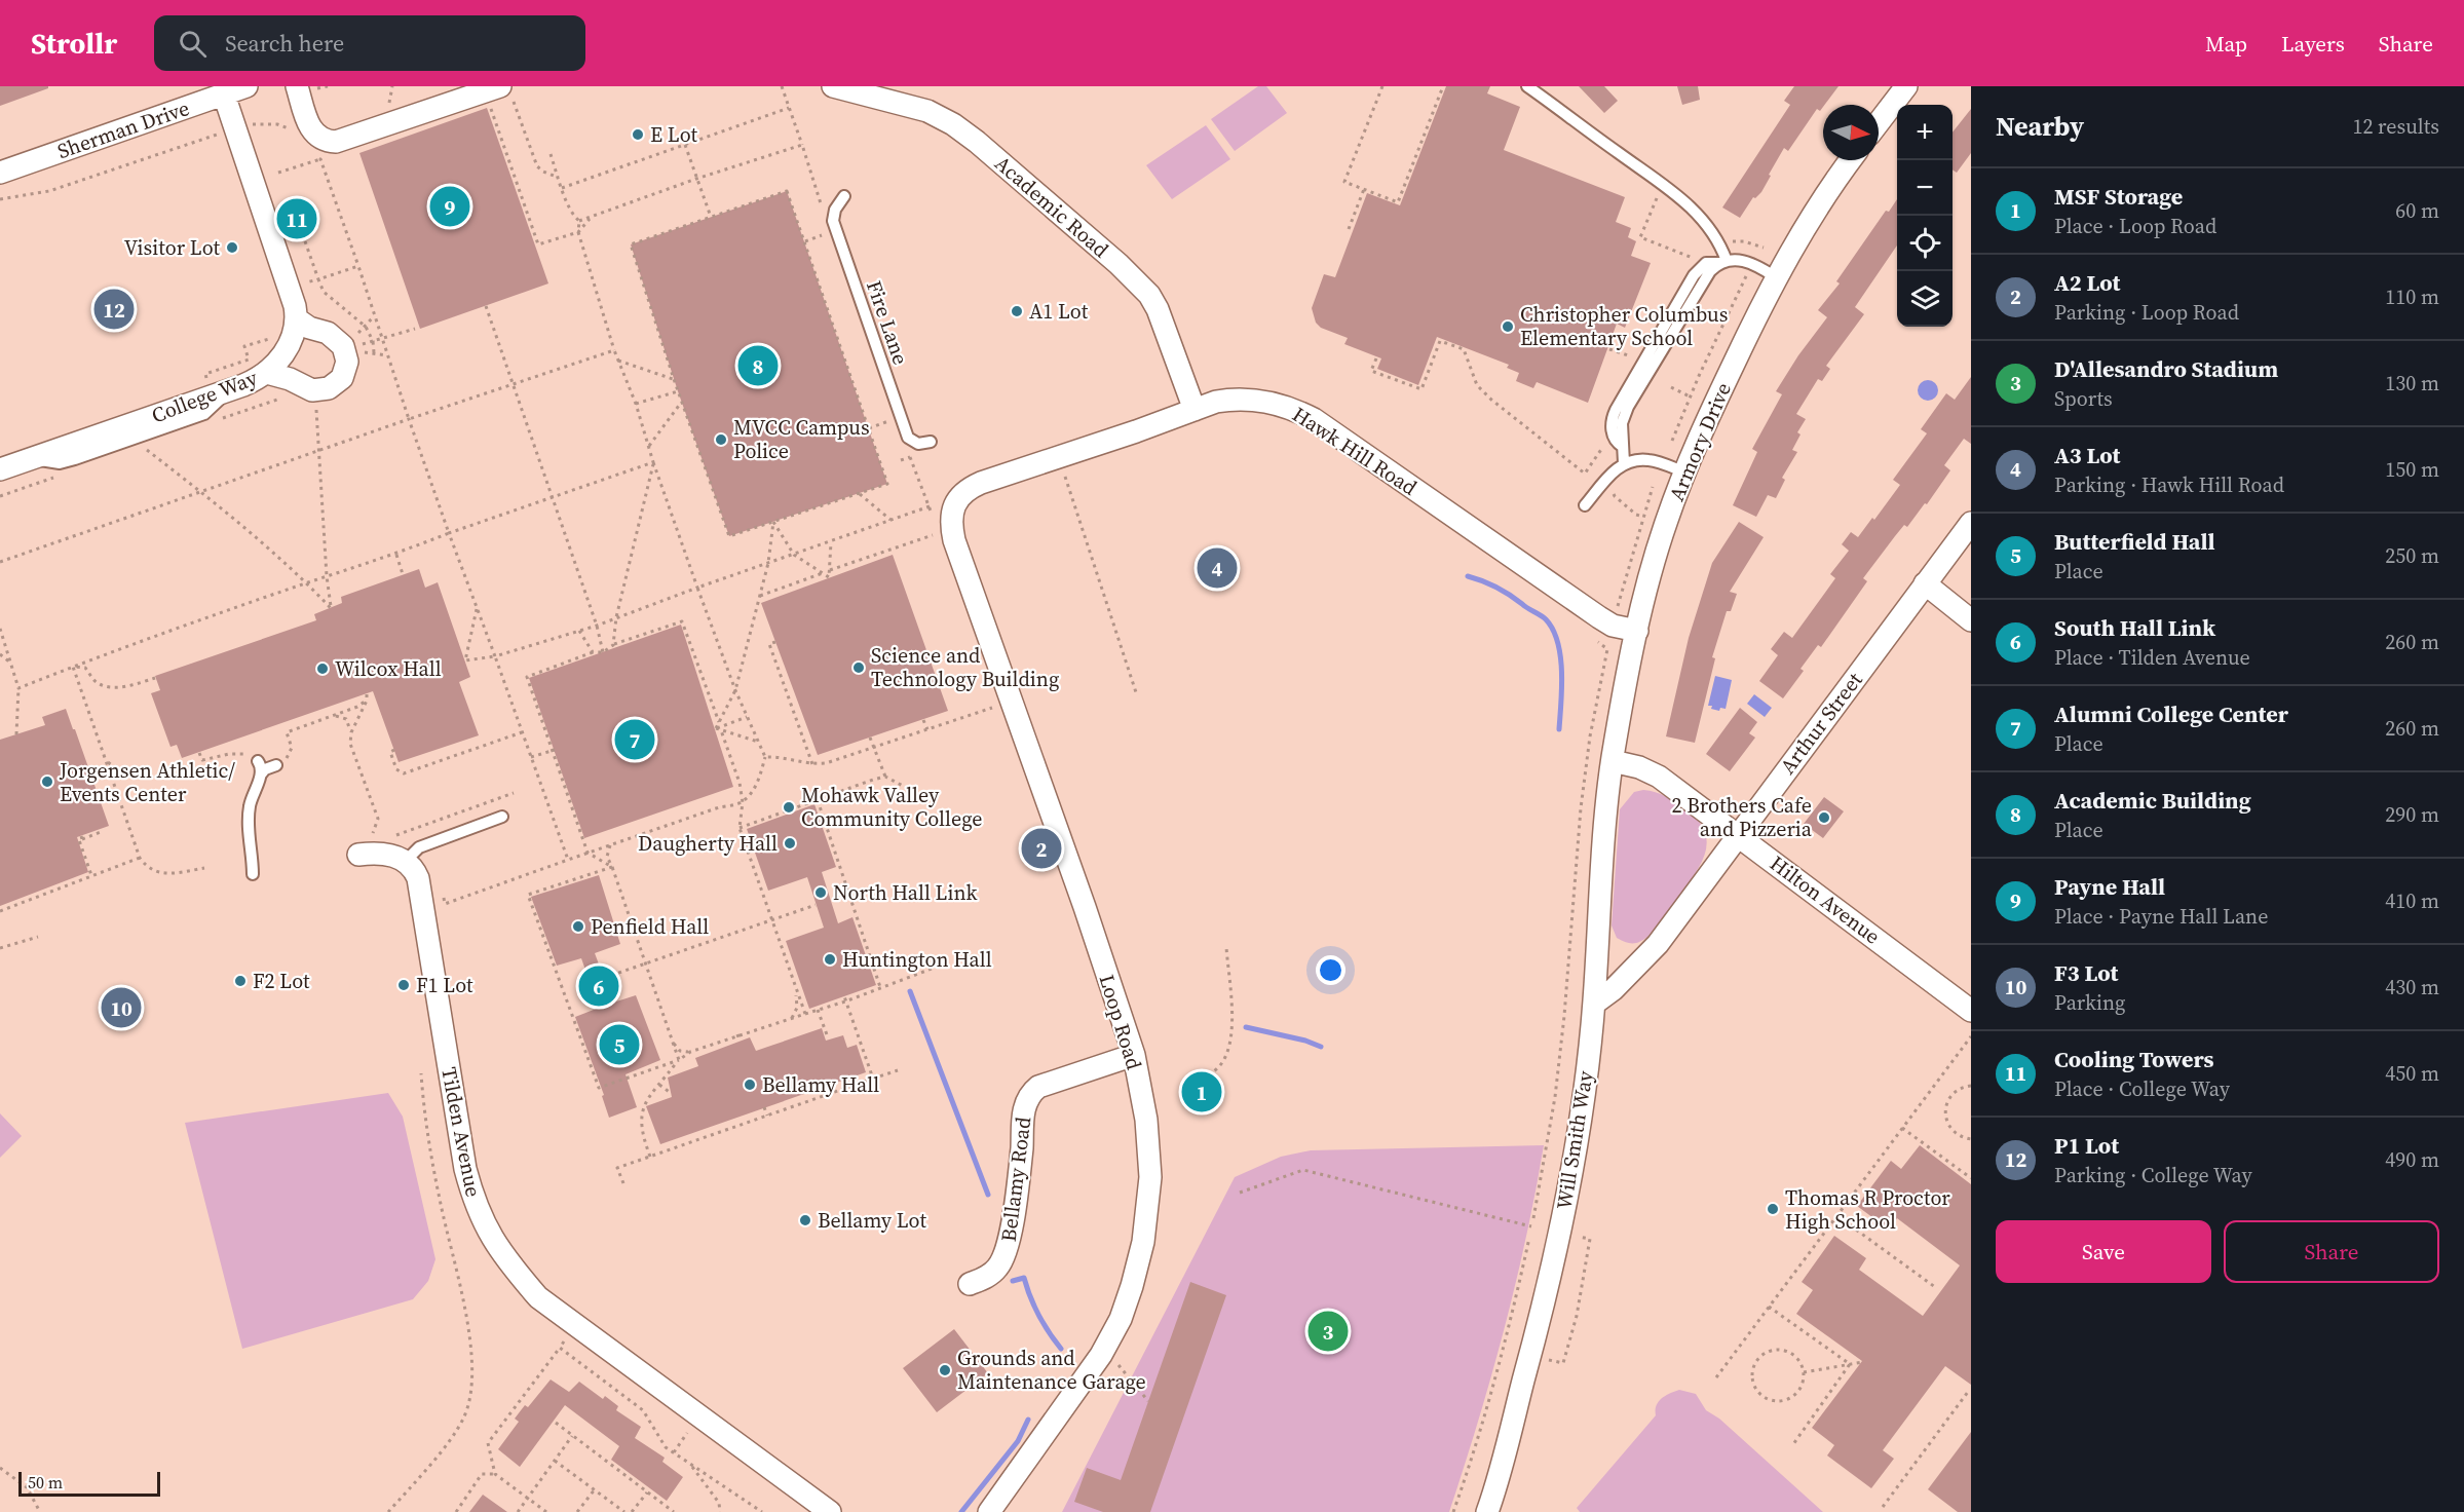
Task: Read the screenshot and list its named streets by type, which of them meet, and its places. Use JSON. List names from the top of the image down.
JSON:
{
  "streets": {
    "street": [
      "Sherman Drive",
      "Academic Road",
      "College Way",
      "Armory Drive",
      "Hawk Hill Road",
      "Arthur Street",
      "Hilton Avenue",
      "Loop Road",
      "Tilden Avenue",
      "Will Smith Way",
      "Bellamy Road"
    ],
    "lane": ["Fire Lane"]
  },
  "crossings": [
    ["Sherman Drive", "College Way"],
    ["Academic Road", "Hawk Hill Road"],
    ["Armory Drive", "Hawk Hill Road"],
    ["Armory Drive", "Hilton Avenue"],
    ["Armory Drive", "Will Smith Way"],
    ["Hawk Hill Road", "Loop Road"],
    ["Arthur Street", "Hilton Avenue"],
    ["Arthur Street", "Will Smith Way"],
    ["Hilton Avenue", "Will Smith Way"],
    ["Loop Road", "Bellamy Road"]
  ],
  "places": [
    "E Lot",
    "Visitor Lot",
    "A1 Lot",
    "Christopher Columbus Elementary School",
    "MVCC Campus Police",
    "Science and Technology Building",
    "Wilcox Hall",
    "Jorgensen Athletic/ Events Center",
    "Mohawk Valley Community College",
    "2 Brothers Cafe and Pizzeria",
    "Daugherty Hall",
    "North Hall Link",
    "Penfield Hall",
    "Huntington Hall",
    "F2 Lot",
    "F1 Lot",
    "Bellamy Hall",
    "Thomas R Proctor High School",
    "Bellamy Lot",
    "Grounds and Maintenance Garage"
  ],
  "scale_bar": "50 m",
  "north": "right",
  "page": {
    "header": "Strollr",
    "search": "Search here",
    "nav": ["Map", "Layers", "Share"],
    "heading": ["Nearby", "12 results"],
    "map_buttons": ["+", "−"],
    "list": [
      {
        "mark": "1",
        "name": "MSF Storage",
        "note": "Place · Loop Road",
        "value": "60 m"
      },
      {
        "mark": "2",
        "name": "A2 Lot",
        "note": "Parking · Loop Road",
        "value": "110 m"
      },
      {
        "mark": "3",
        "name": "D'Allesandro Stadium",
        "note": "Sports",
        "value": "130 m"
      },
      {
        "mark": "4",
        "name": "A3 Lot",
        "note": "Parking · Hawk Hill Road",
        "value": "150 m"
      },
      {
        "mark": "5",
        "name": "Butterfield Hall",
        "note": "Place",
        "value": "250 m"
      },
      {
        "mark": "6",
        "name": "South Hall Link",
        "note": "Place · Tilden Avenue",
        "value": "260 m"
      },
      {
        "mark": "7",
        "name": "Alumni College Center",
        "note": "Place",
        "value": "260 m"
      },
      {
        "mark": "8",
        "name": "Academic Building",
        "note": "Place",
        "value": "290 m"
      },
      {
        "mark": "9",
        "name": "Payne Hall",
        "note": "Place · Payne Hall Lane",
        "value": "410 m"
      },
      {
        "mark": "10",
        "name": "F3 Lot",
        "note": "Parking",
        "value": "430 m"
      },
      {
        "mark": "11",
        "name": "Cooling Towers",
        "note": "Place · College Way",
        "value": "450 m"
      },
      {
        "mark": "12",
        "name": "P1 Lot",
        "note": "Parking · College Way",
        "value": "490 m"
      }
    ],
    "pins": [
      "9",
      "11",
      "12",
      "8",
      "4",
      "7",
      "2",
      "6",
      "10",
      "5",
      "1",
      "3"
    ],
    "buttons": ["Save", "Share"],
    "scale": "50 m"
  }
}
